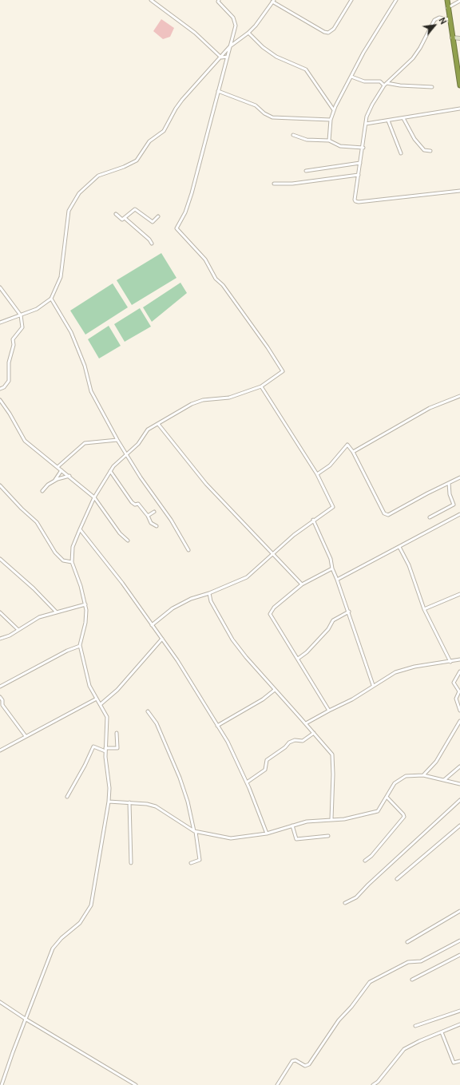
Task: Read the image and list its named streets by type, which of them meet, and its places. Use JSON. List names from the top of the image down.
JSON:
{
  "north": "top right"
}
